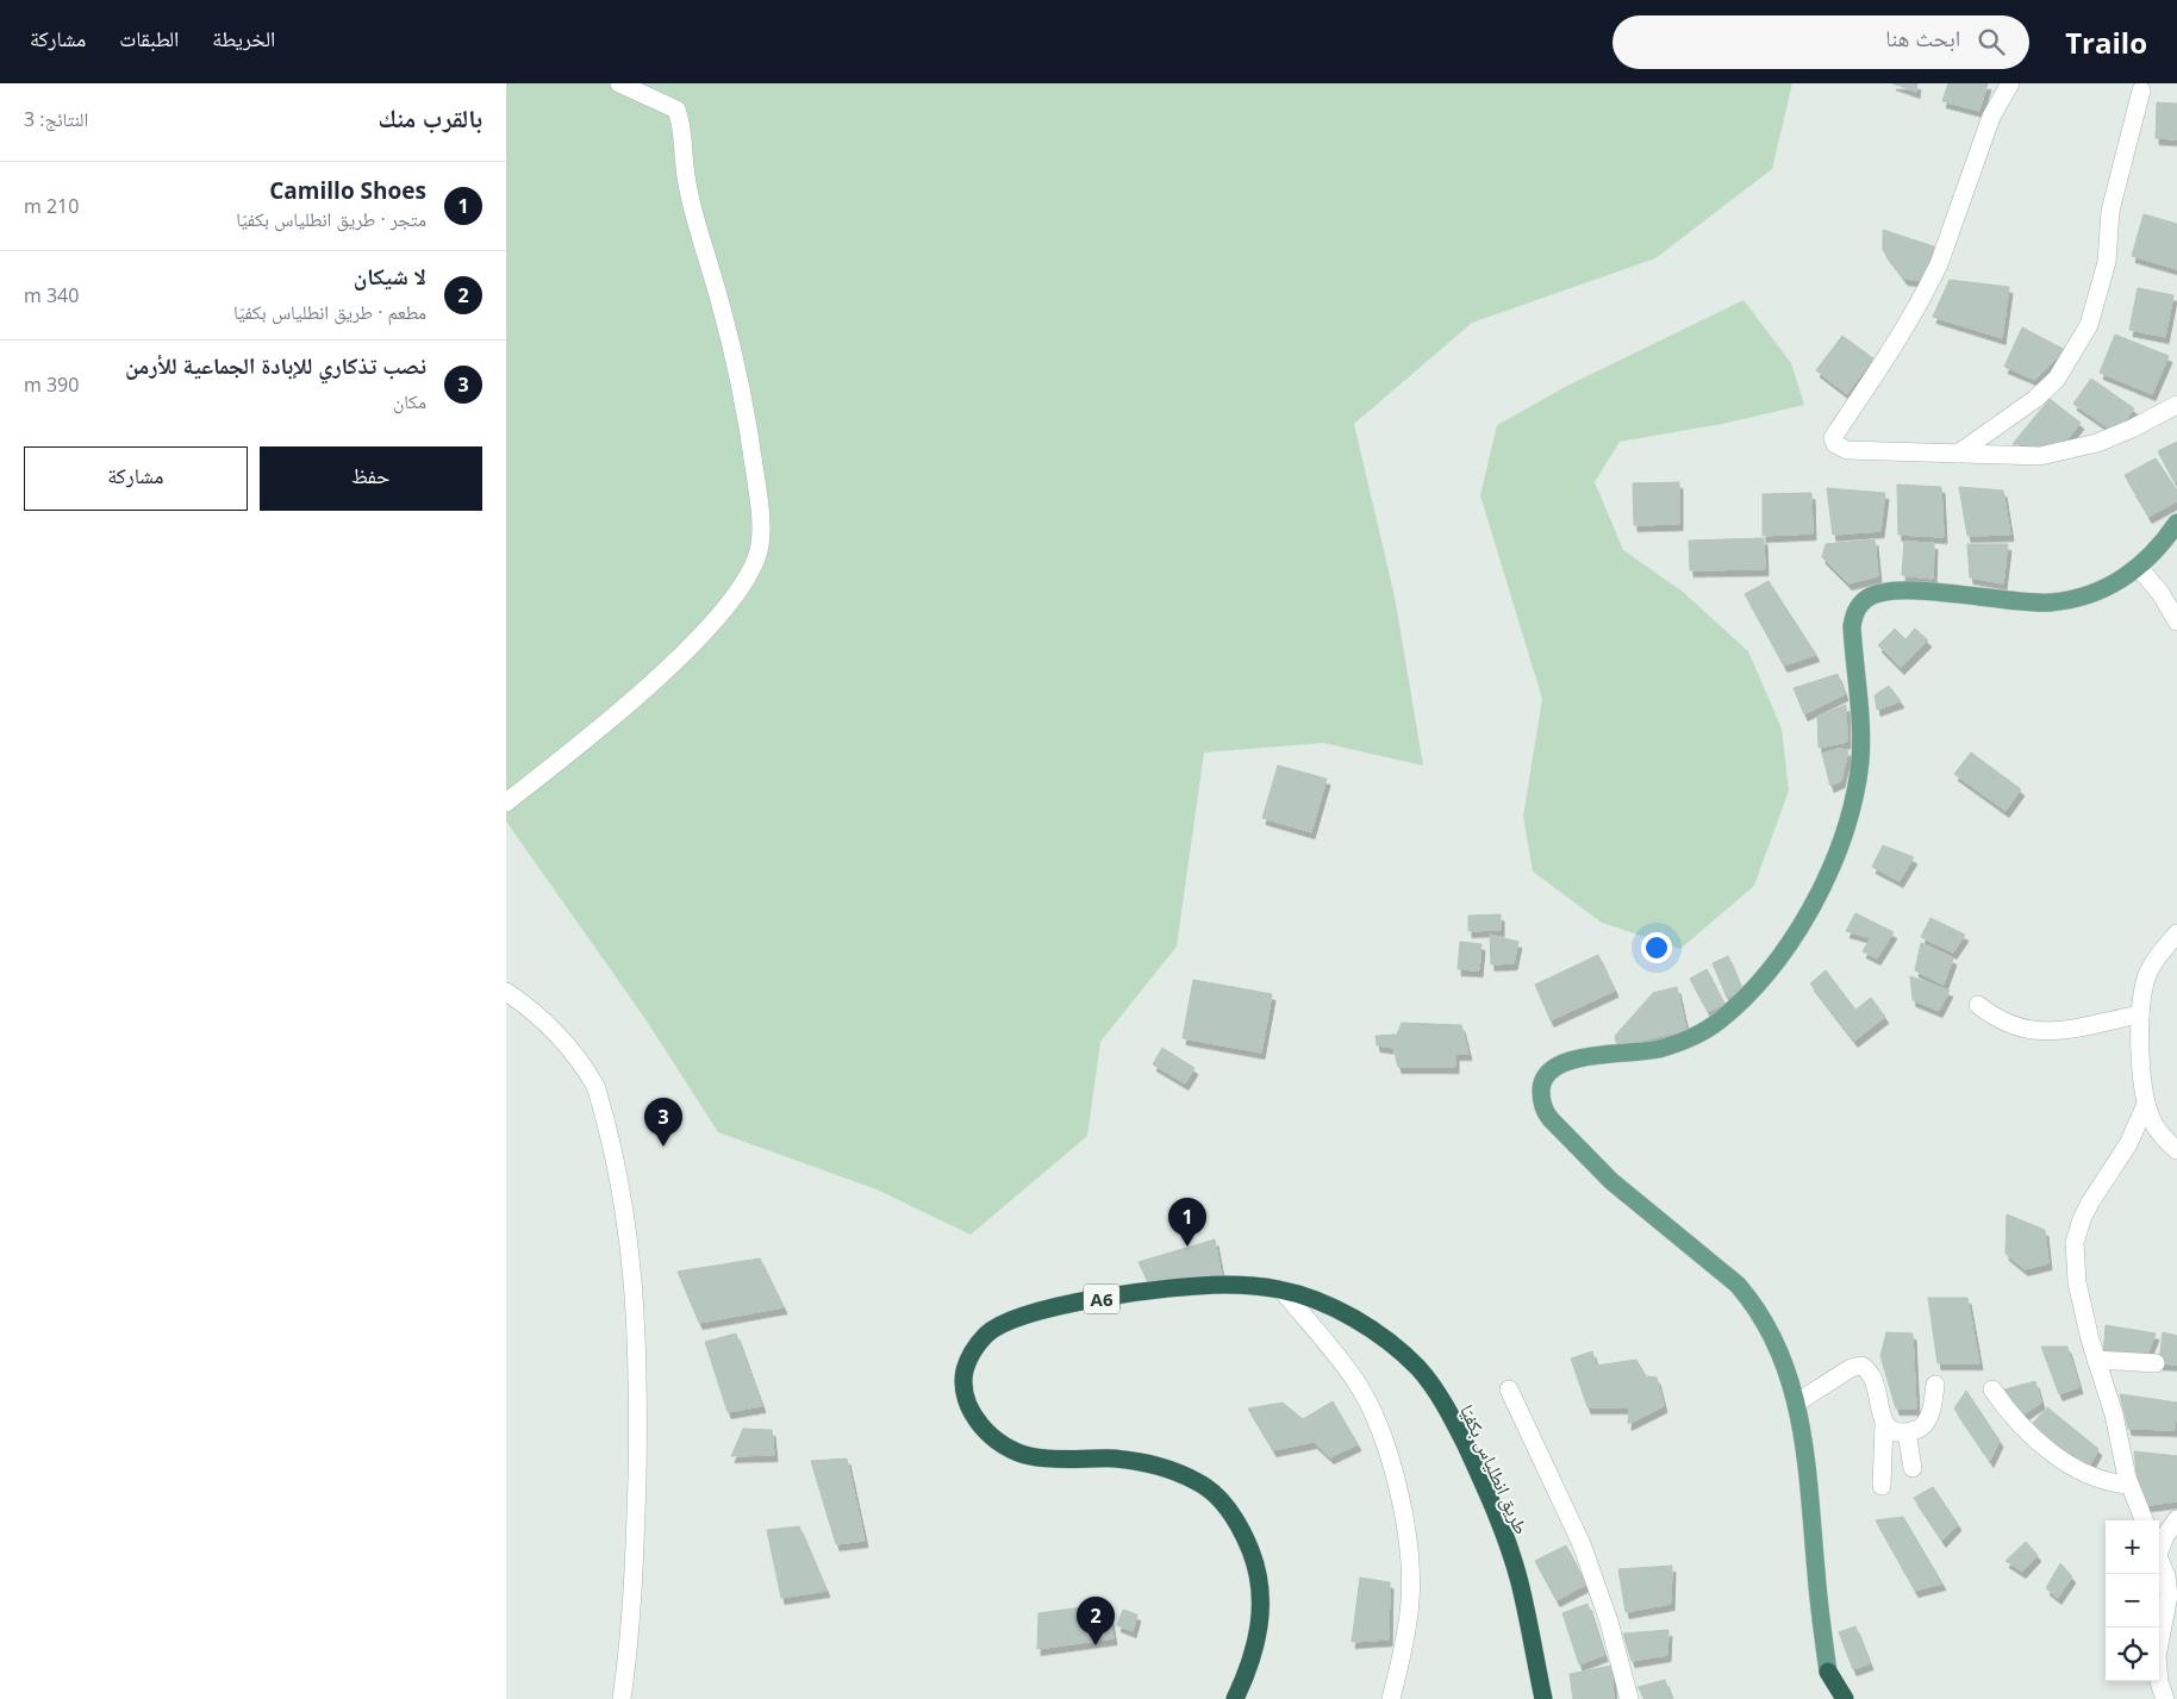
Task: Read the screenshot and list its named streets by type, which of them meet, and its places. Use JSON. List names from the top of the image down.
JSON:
{
  "streets": {
    "highway": ["A6", "طريق انطلياس بكفيّا"]
  },
  "page": {
    "header": "Trailo",
    "search": "ابحث هنا",
    "nav": ["الخريطة", "الطبقات", "مشاركة"],
    "heading": ["بالقرب منك", "النتائج: 3"],
    "list": [
      {
        "mark": "1",
        "name": "Camillo Shoes",
        "note": "متجر · طريق انطلياس بكفيّا",
        "value": "210 m"
      },
      {
        "mark": "2",
        "name": "لا شيكان",
        "note": "مطعم · طريق انطلياس بكفيّا",
        "value": "340 m"
      },
      {
        "mark": "3",
        "name": "نصب تذكاري للإبادة الجماعية للأرمن",
        "note": "مكان",
        "value": "390 m"
      }
    ],
    "buttons": ["حفظ", "مشاركة"],
    "pins": ["3", "1", "2"],
    "map_buttons": ["+", "−"]
  }
}
